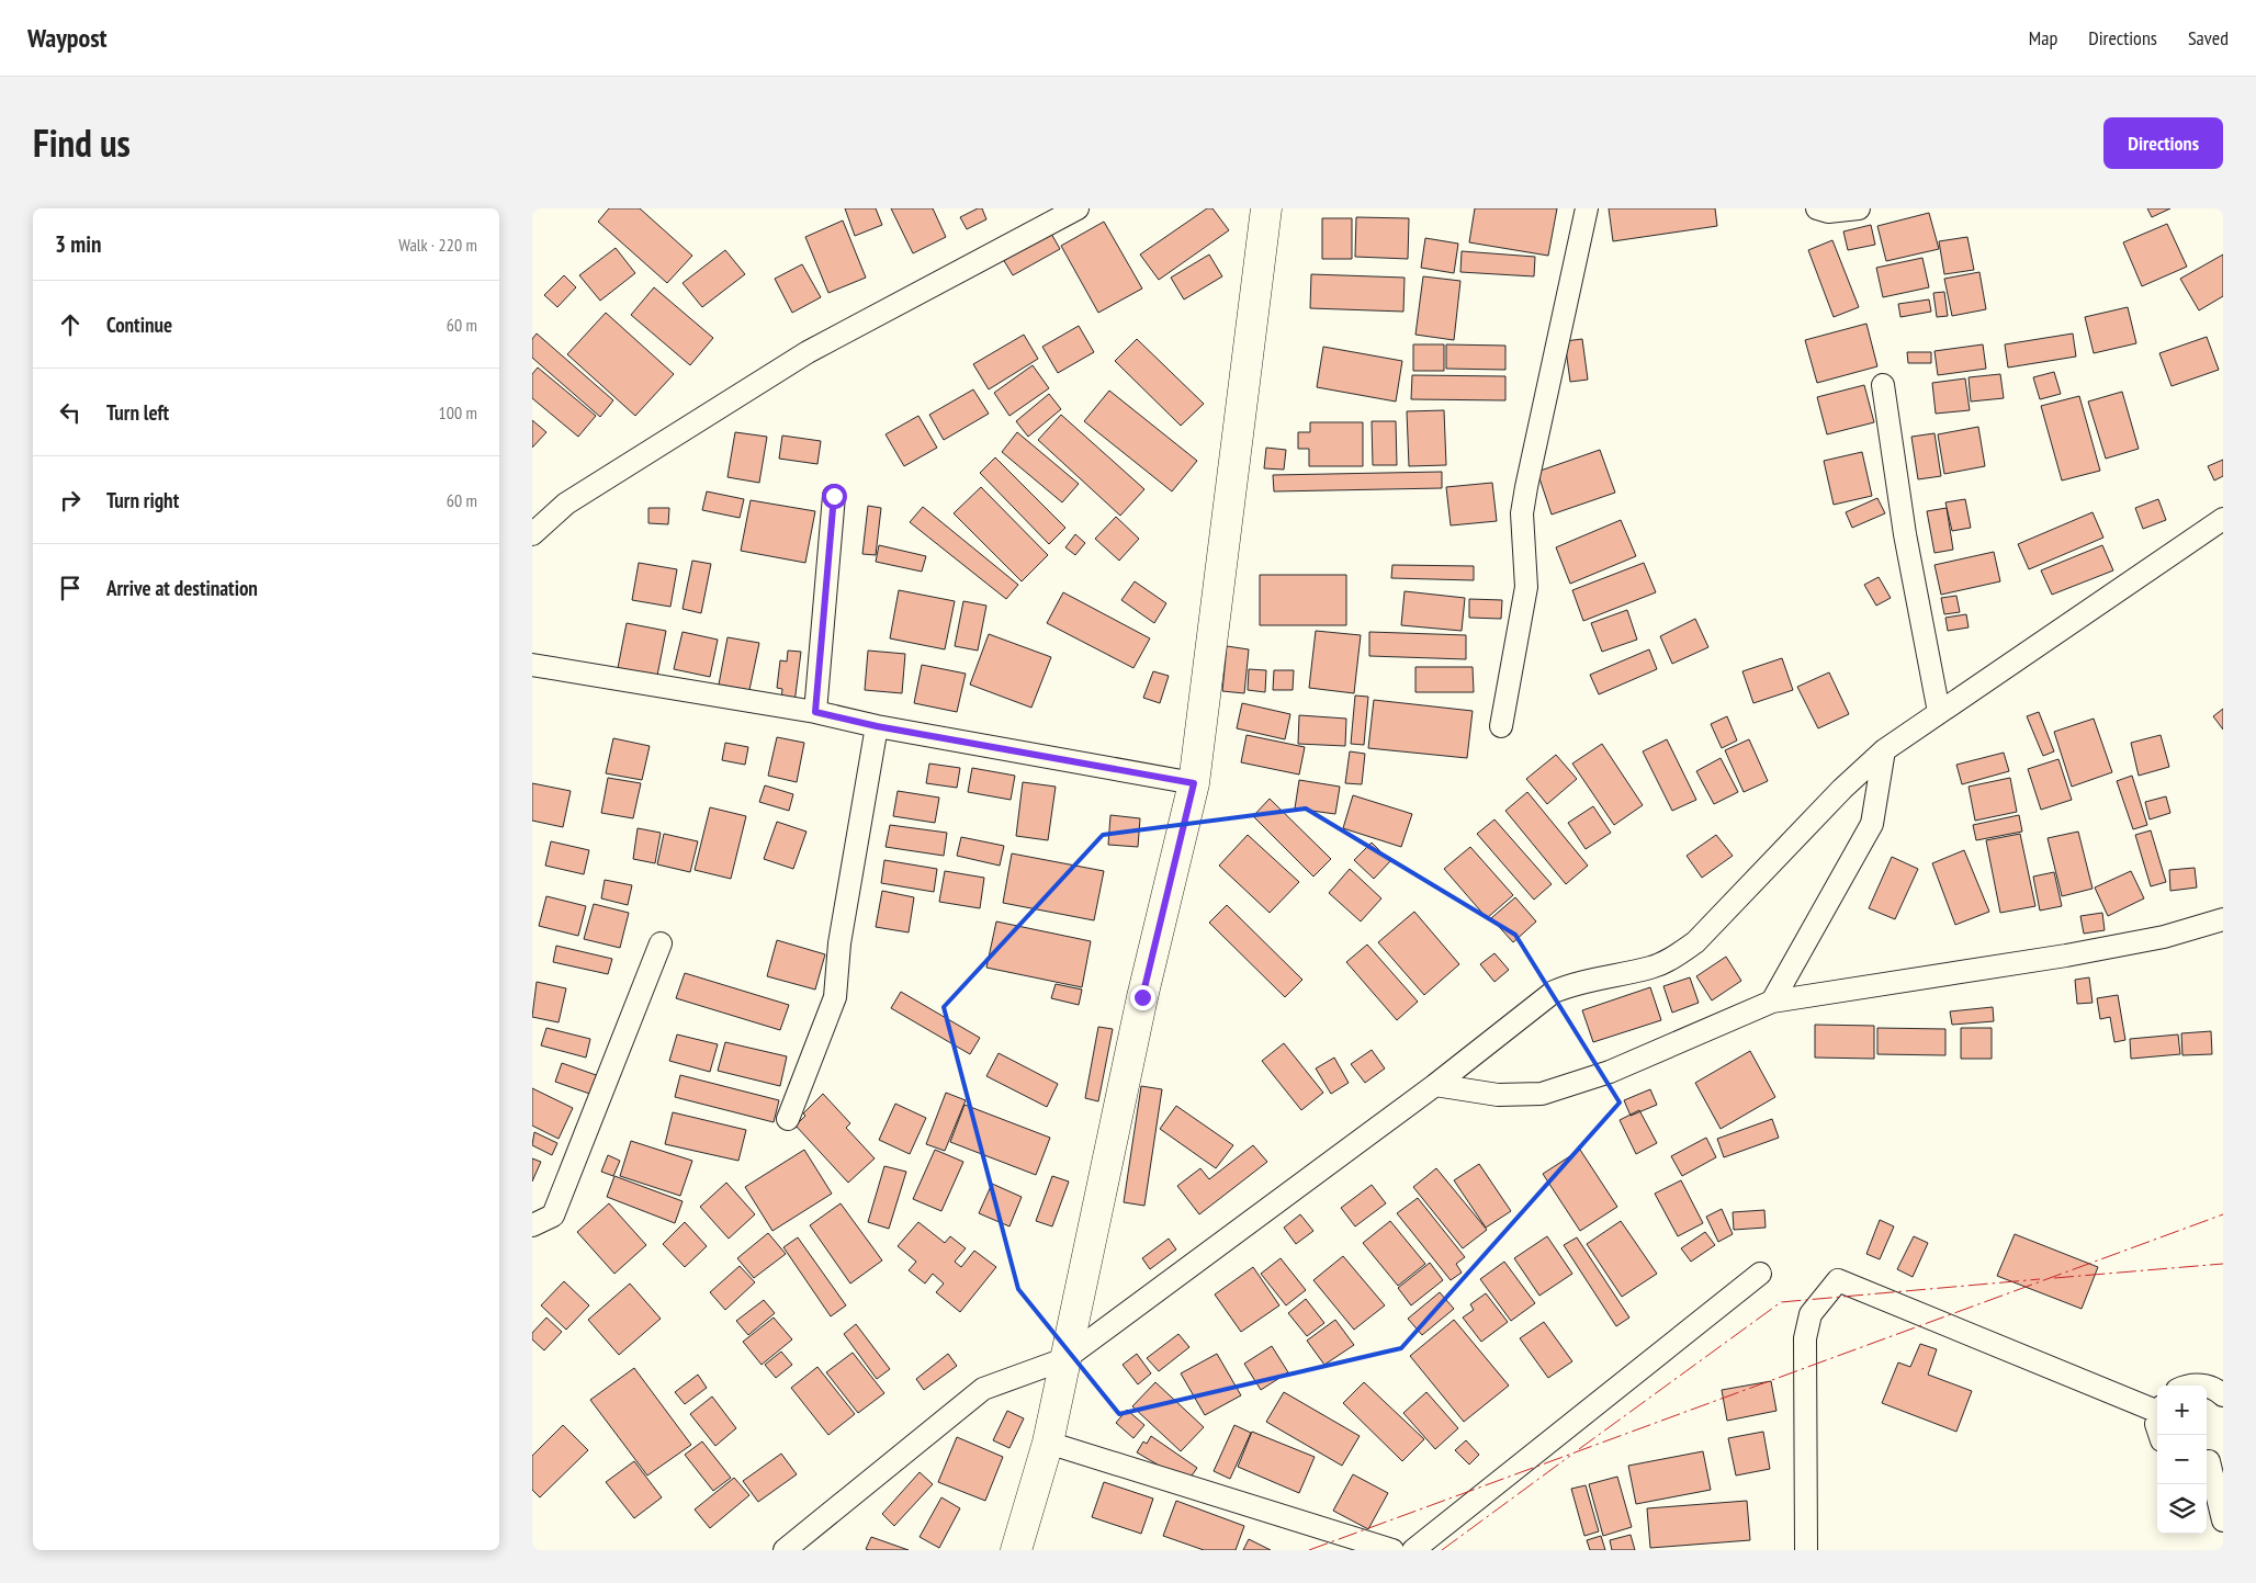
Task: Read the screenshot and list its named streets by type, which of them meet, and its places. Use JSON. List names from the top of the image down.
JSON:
{
  "page": {
    "header": "Waypost",
    "nav": ["Map", "Directions", "Saved"],
    "title": "Find us",
    "buttons": "Directions",
    "heading": ["3 min", "Walk · 220 m"],
    "list": [
      ["Continue", "60 m"],
      ["Turn left", "100 m"],
      ["Turn right", "60 m"],
      "Arrive at destination"
    ],
    "map_buttons": ["+", "−"]
  }
}
